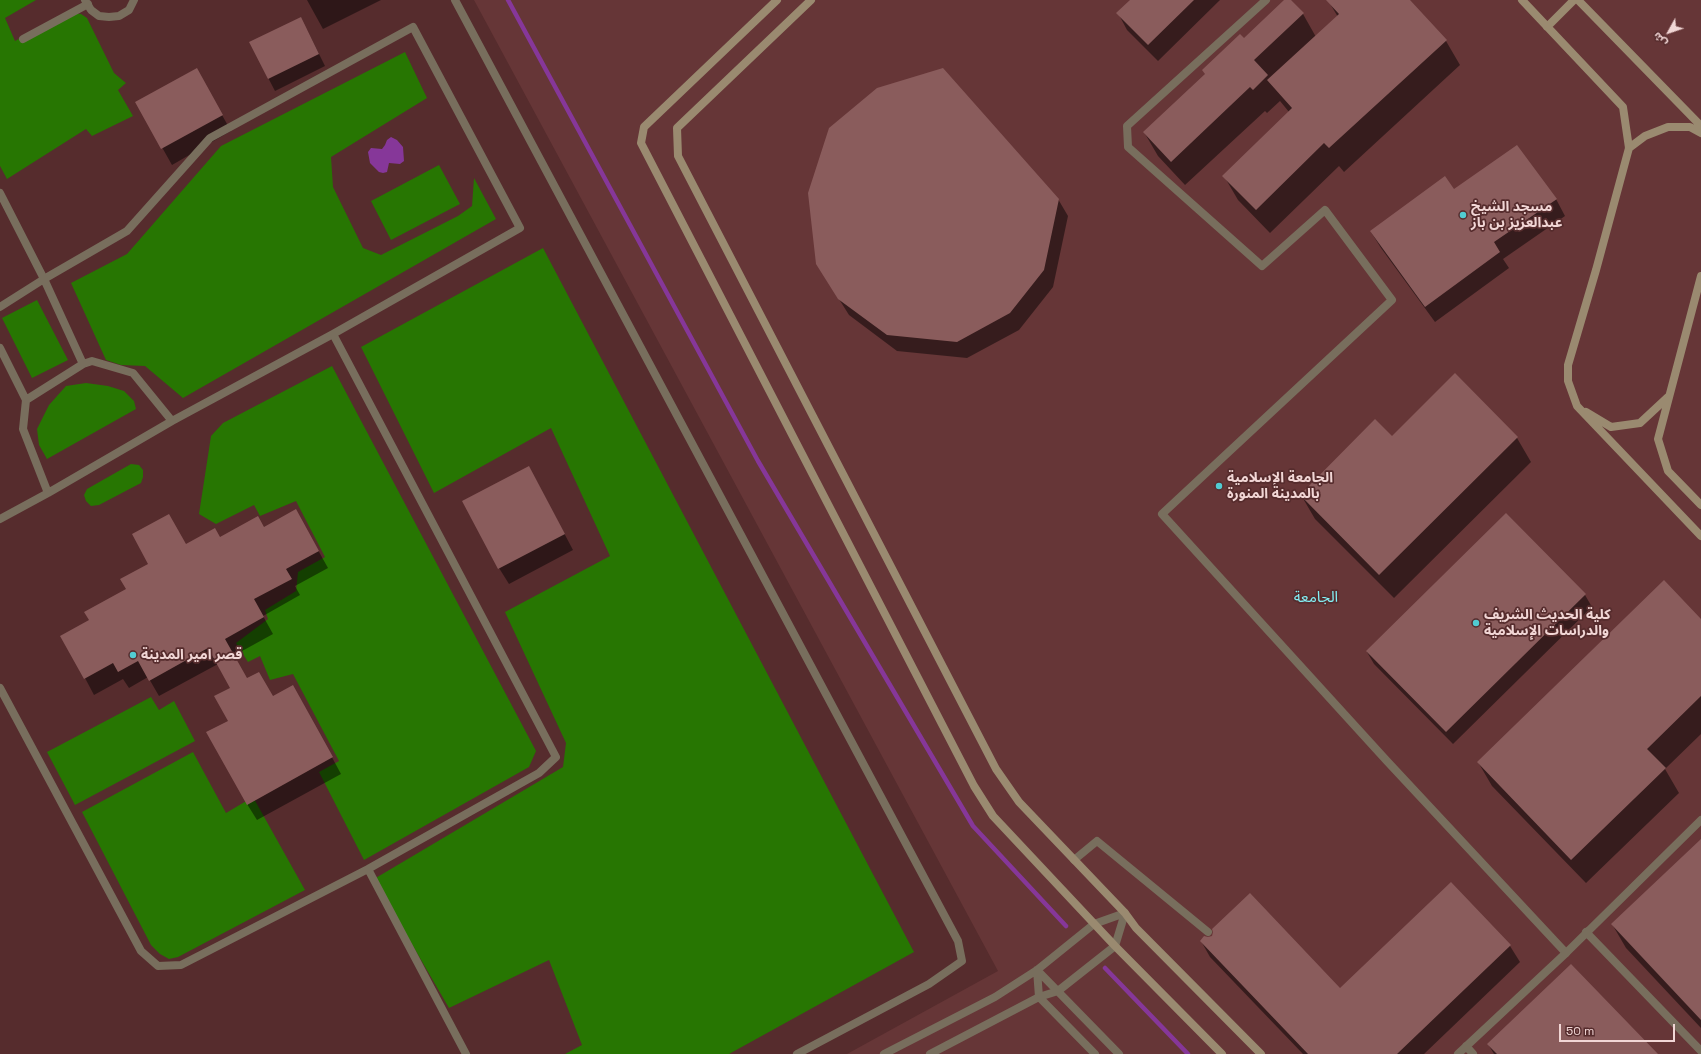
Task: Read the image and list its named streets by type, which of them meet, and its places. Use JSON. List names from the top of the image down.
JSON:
{
  "districts": ["الجامعة"],
  "places": [
    "مسجد الشيخ عبدالعزيز بن باز",
    "الجامعة الإسلامية بالمدينة المنورة",
    "كلية الحديث الشريف والدراسات الإسلامية",
    "قصر امير المدينة"
  ],
  "scale_bar": "50 m",
  "north": "bottom left"
}
